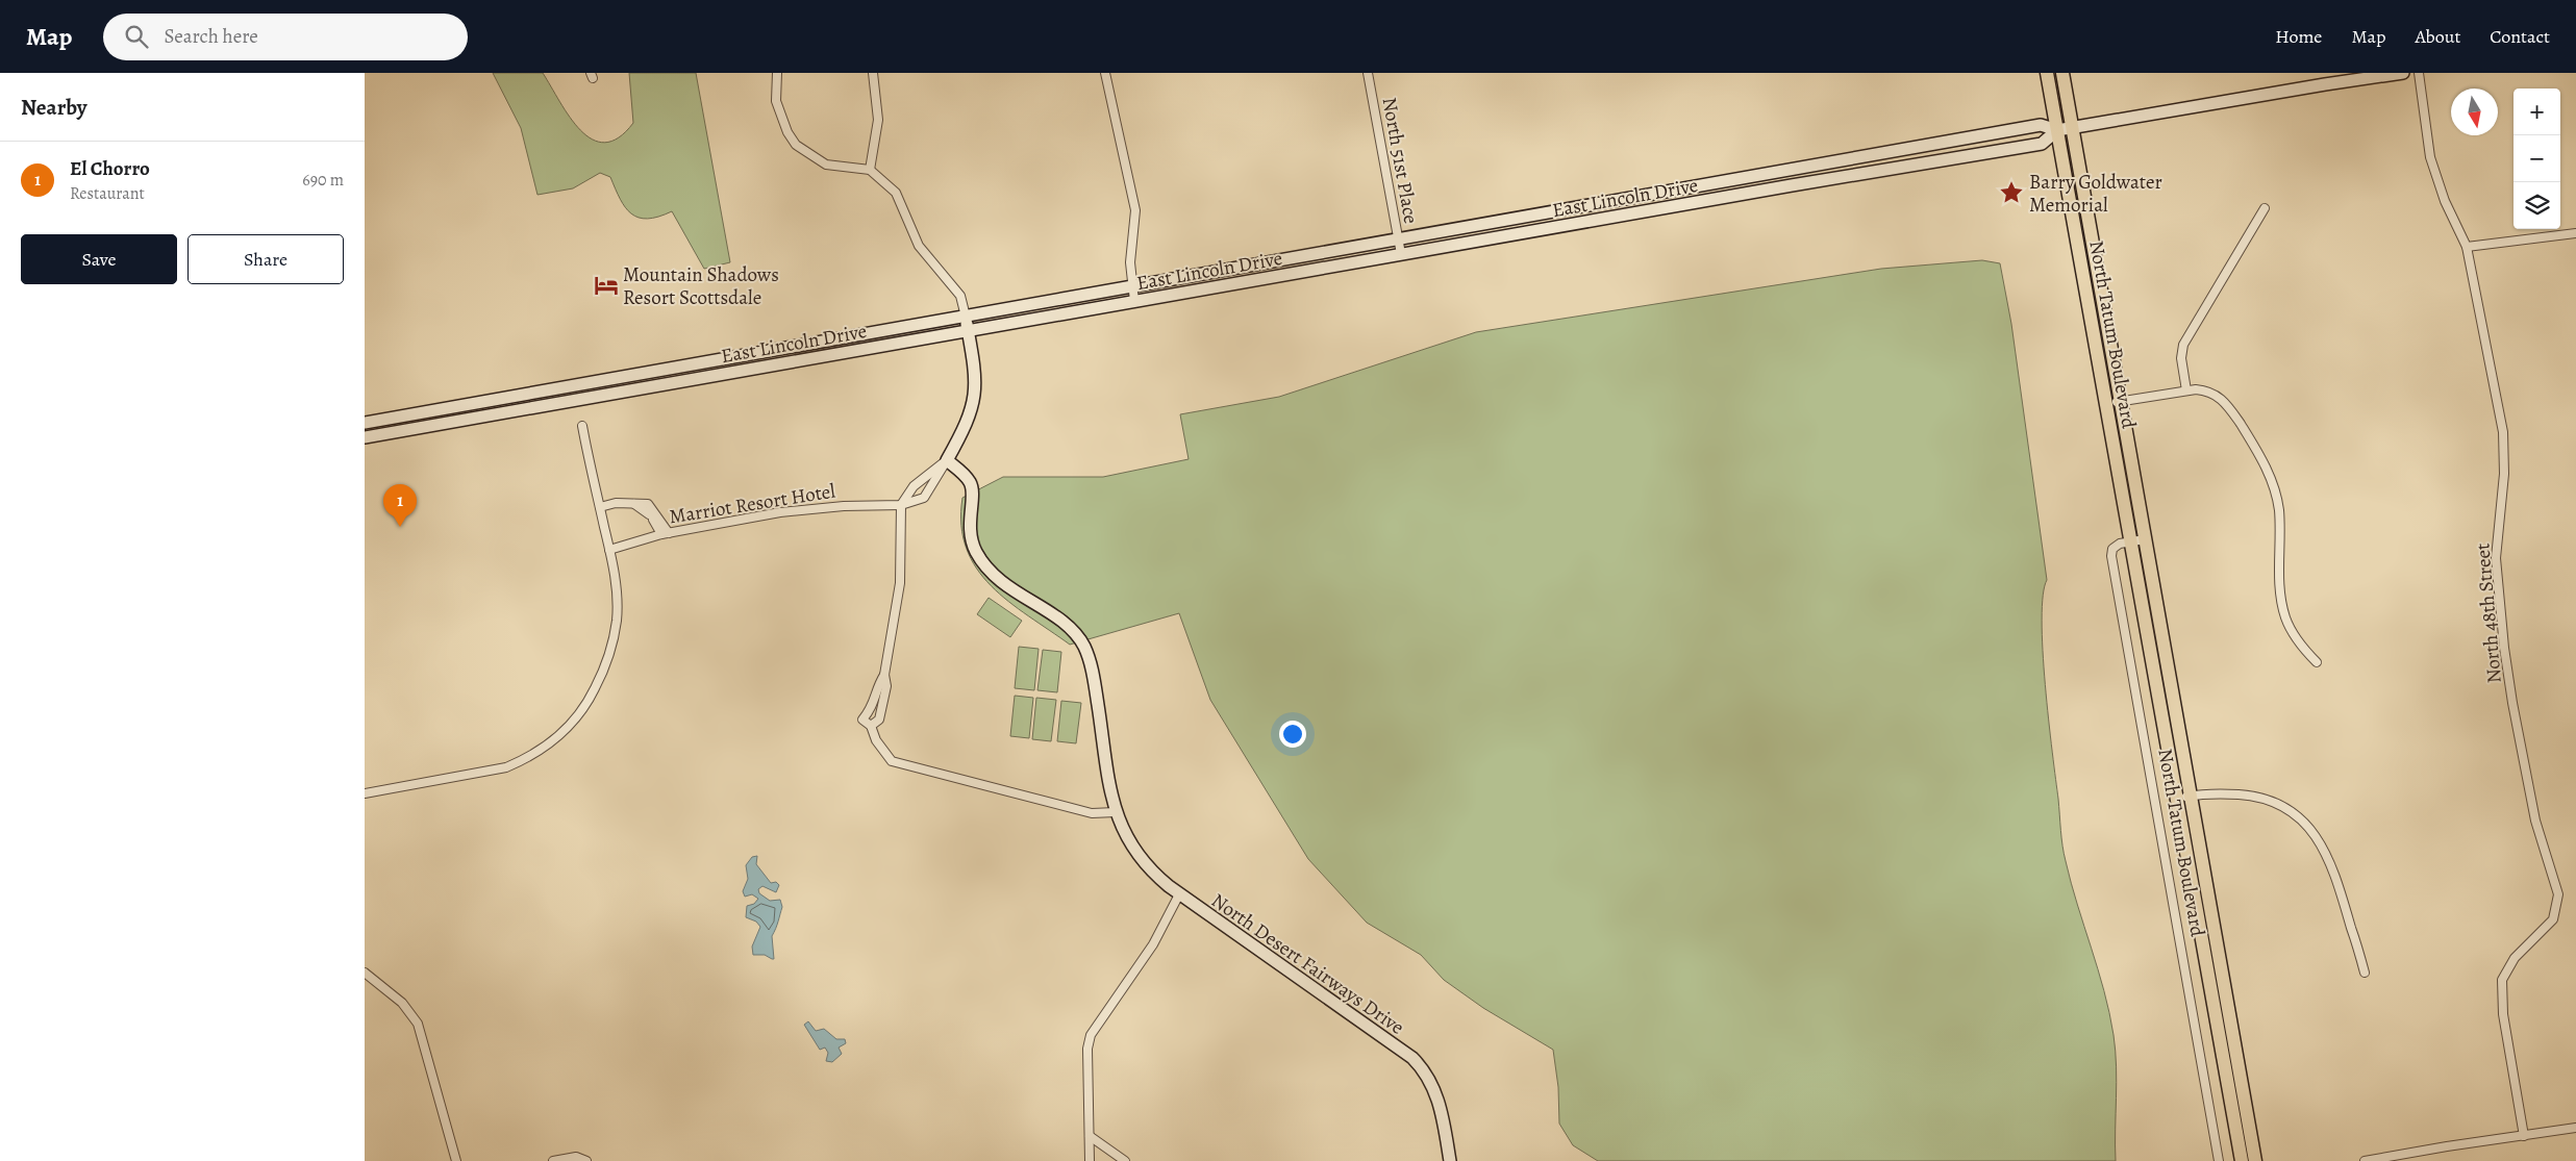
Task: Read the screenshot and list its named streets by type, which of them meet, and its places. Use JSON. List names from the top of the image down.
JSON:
{
  "streets": {
    "main road": ["East Lincoln Drive", "North Tatum Boulevard", "North Desert Fairways Drive"],
    "street": ["North 51st Place", "Marriot Resort Hotel", "North 48th Street"]
  },
  "crossings": [
    ["North 51st Place", "East Lincoln Drive"],
    ["East Lincoln Drive", "North Tatum Boulevard"]
  ],
  "places": {
    "place": ["Barry Goldwater Memorial"],
    "hotel": ["Mountain Shadows Resort Scottsdale"]
  },
  "north": "bottom",
  "page": {
    "header": "Map",
    "search": "Search here",
    "nav": [
      "Home",
      "Map",
      "About",
      "Contact"
    ],
    "heading": "Nearby",
    "map_buttons": ["+", "−"],
    "list": [
      {
        "mark": "1",
        "name": "El Chorro",
        "note": "Restaurant",
        "value": "690 m"
      }
    ],
    "buttons": ["Save", "Share"],
    "pins": "1"
  }
}
